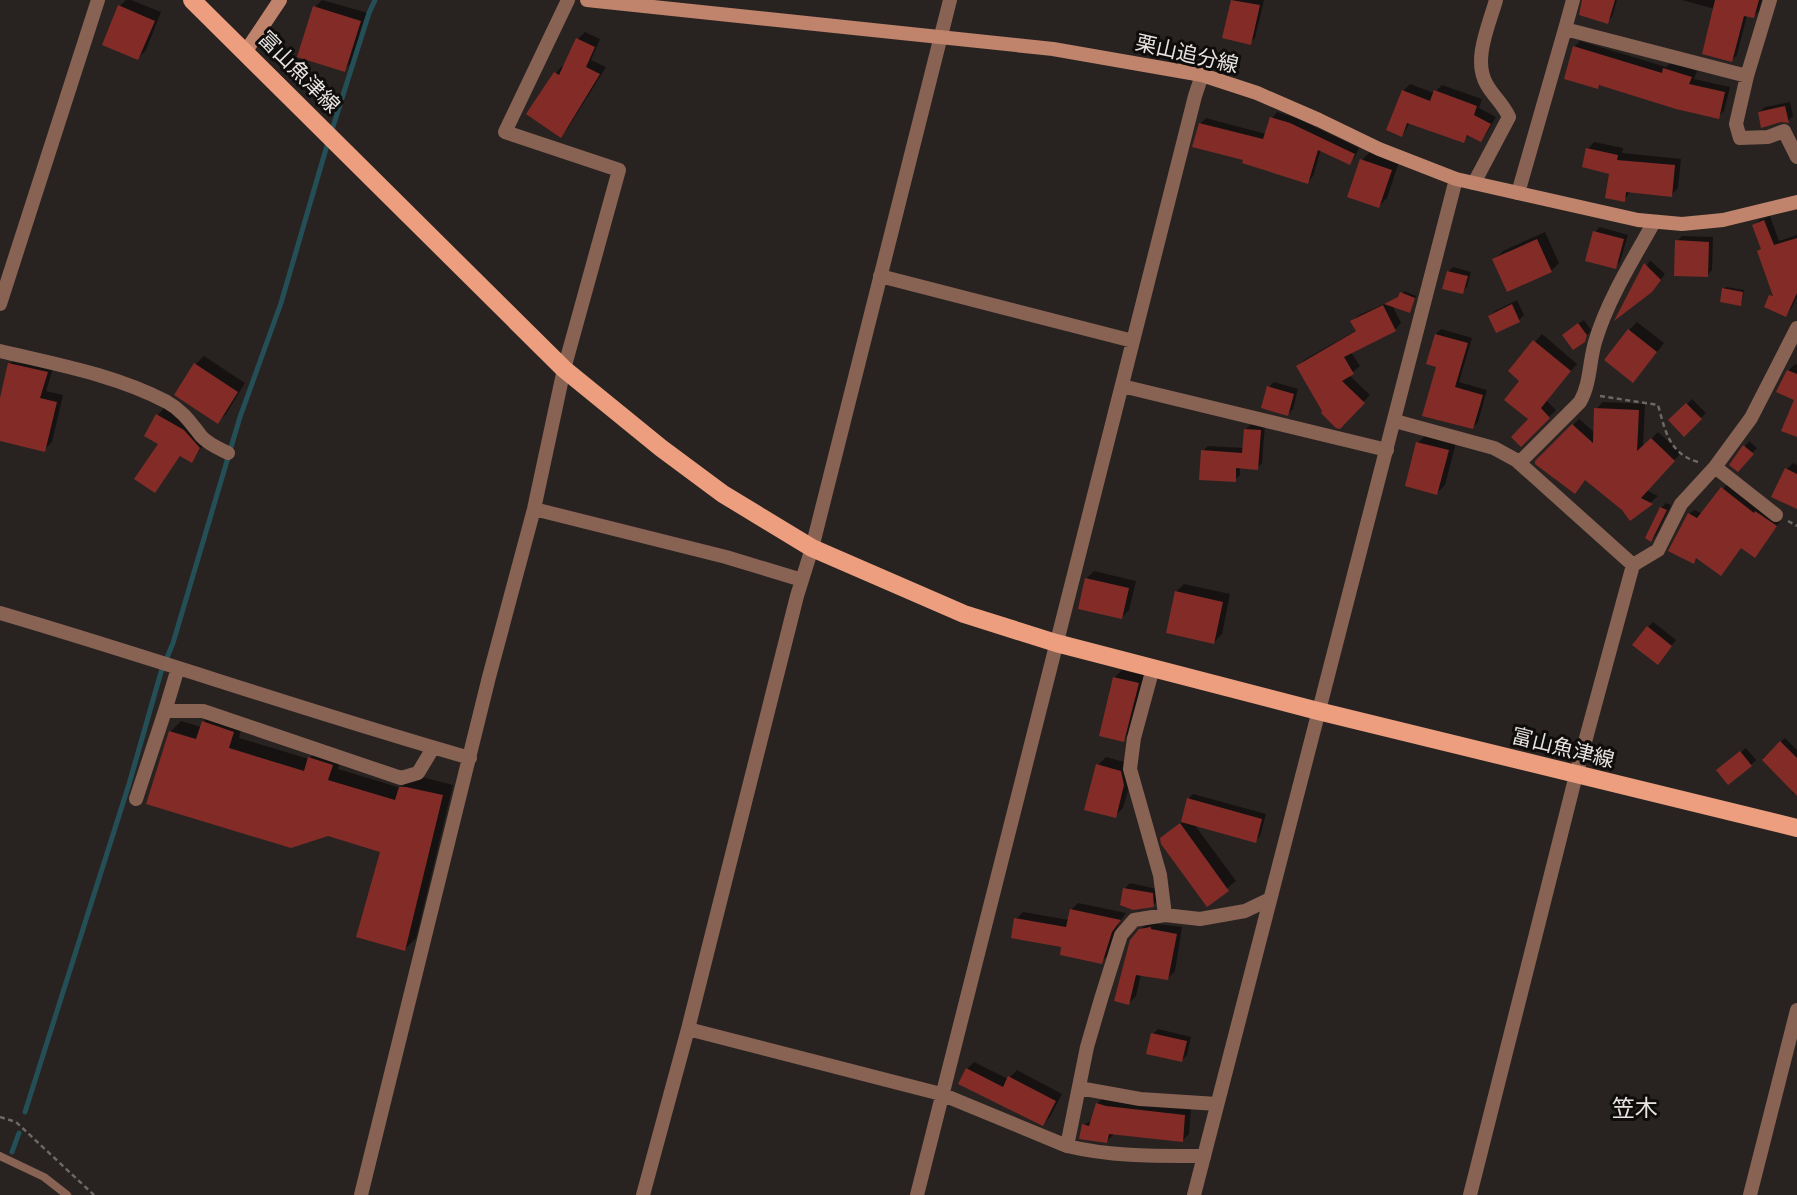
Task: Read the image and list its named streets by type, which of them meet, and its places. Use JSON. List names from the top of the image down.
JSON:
{
  "streets": {
    "main road": ["栗山追分線", "富山魚津線"]
  },
  "districts": ["笠木"]
}
